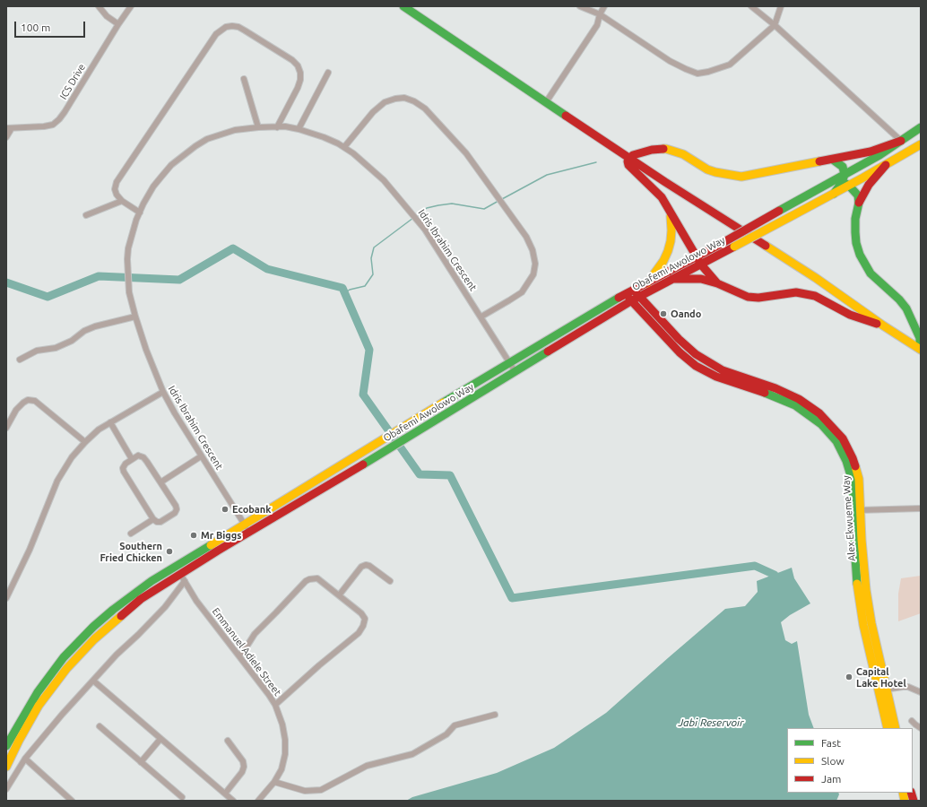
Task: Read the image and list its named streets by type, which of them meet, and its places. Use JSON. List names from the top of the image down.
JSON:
{
  "streets": {
    "main road": ["Obafemi Awolowo Way", "Alex Ekwueme Way"],
    "street": ["ICS Drive", "Idris Ibrahim Crescent", "Emmanuel Adiele Street"]
  },
  "crossings": [
    ["Idris Ibrahim Crescent", "Obafemi Awolowo Way"],
    ["Obafemi Awolowo Way", "Alex Ekwueme Way"],
    ["Obafemi Awolowo Way", "Emmanuel Adiele Street"]
  ],
  "water": ["Jabi Reservoir"],
  "places": [
    "Oando",
    "Ecobank",
    "Mr Biggs",
    "Southern Fried Chicken",
    "Capital Lake Hotel"
  ],
  "legend": ["Fast", "Slow", "Jam"],
  "scale_bar": "100 m"
}
